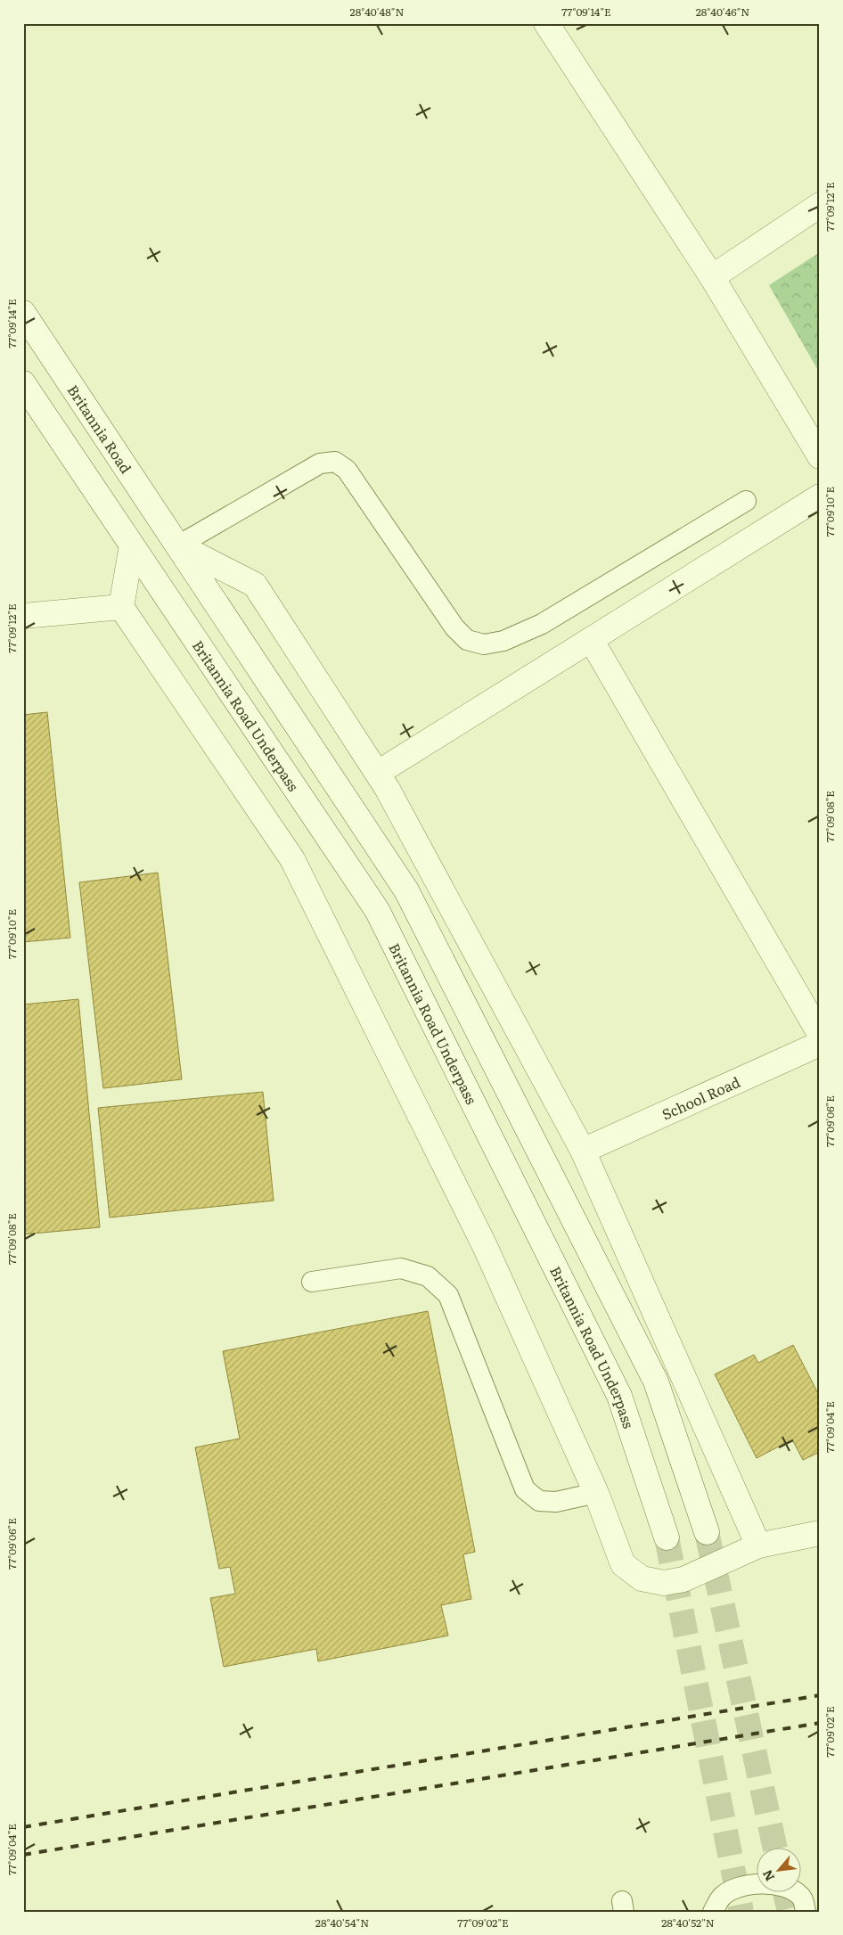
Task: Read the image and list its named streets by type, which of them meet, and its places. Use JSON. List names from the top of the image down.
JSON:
{
  "streets": {
    "street": ["Britannia Road", "Britannia Road Underpass", "School Road"]
  },
  "north": "bottom left",
  "coordinates": [
    "28°40'48\"N",
    "77°09'14\"E",
    "28°40'46\"N",
    "77°09'12\"E",
    "77°09'10\"E",
    "77°09'08\"E",
    "77°09'06\"E",
    "77°09'04\"E",
    "77°09'02\"E",
    "28°40'54\"N",
    "28°40'52\"N"
  ]
}
